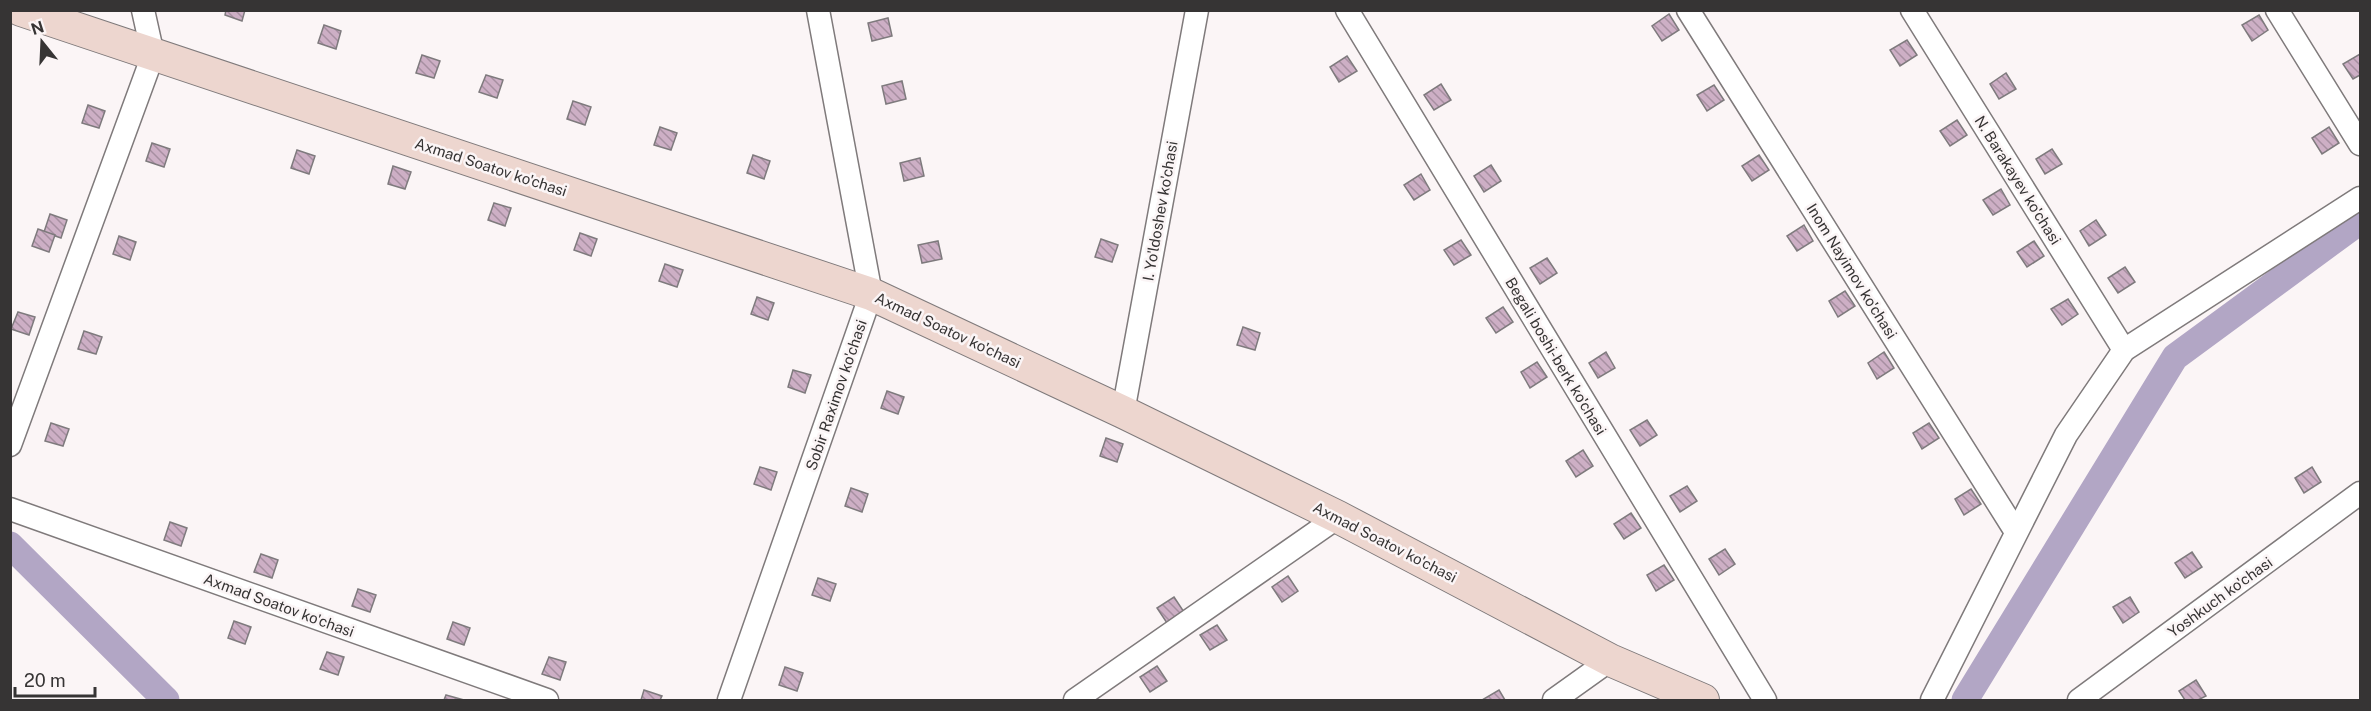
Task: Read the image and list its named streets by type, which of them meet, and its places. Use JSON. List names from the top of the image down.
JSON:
{
  "streets": {
    "street": [
      "Axmad Soatov ko'chasi",
      "N. Barakayev ko'chasi",
      "I. Yo'ldoshev ko'chasi",
      "Inom Nayimov ko'chasi",
      "Begali boshi-berk ko'chasi",
      "Sobir Raximov ko'chasi",
      "Yoshkuch ko'chasi"
    ]
  },
  "crossings": [
    ["Axmad Soatov ko'chasi", "I. Yo'ldoshev ko'chasi"],
    ["Axmad Soatov ko'chasi", "Sobir Raximov ko'chasi"]
  ],
  "scale_bar": "20 m",
  "north": "top"
}
